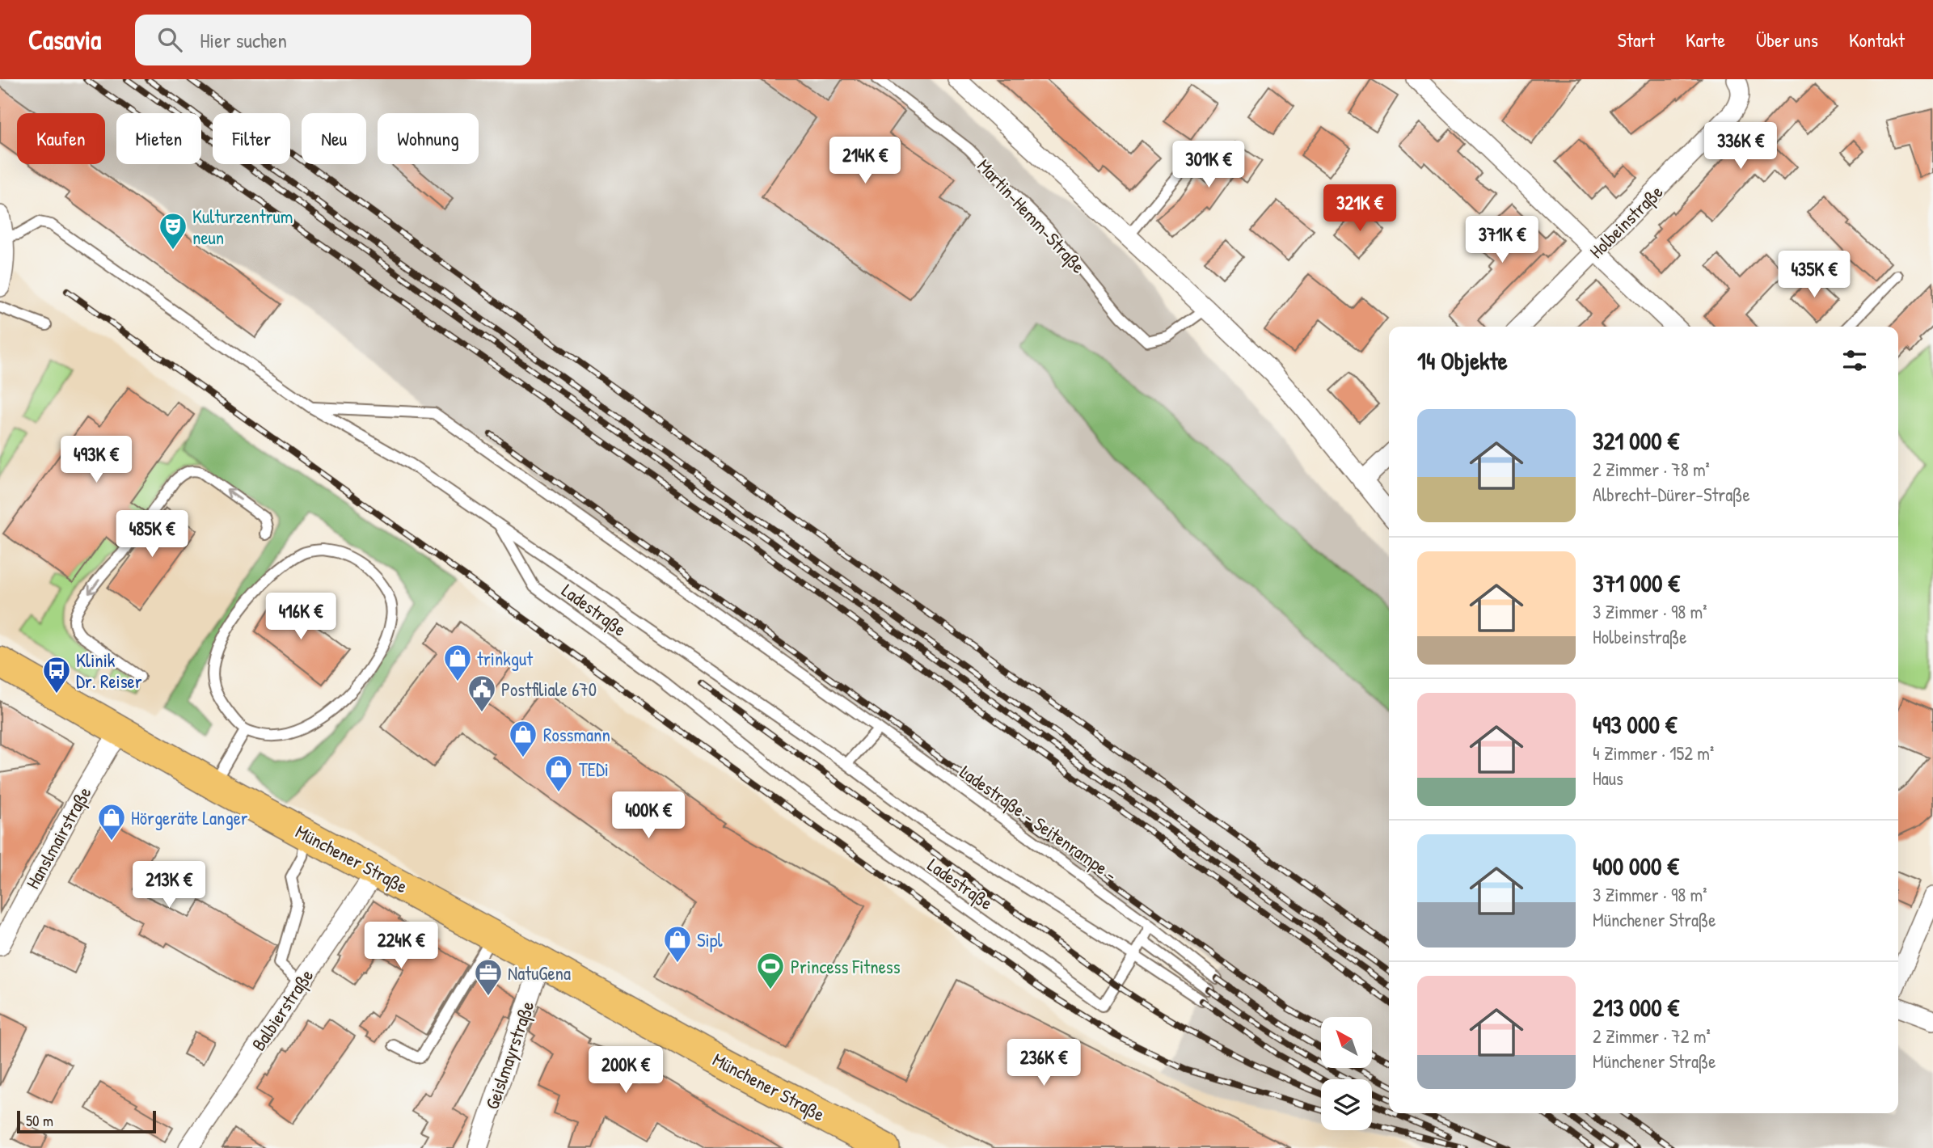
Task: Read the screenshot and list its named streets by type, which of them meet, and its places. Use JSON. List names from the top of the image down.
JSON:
{
  "streets": {
    "main road": ["Münchener Straße"],
    "street": [
      "Holbeinstraße",
      "Hanslmairstraße",
      "Balbierstraße",
      "Geislmayrstraße"
    ],
    "lane": ["Martin-Hemm-Straße", "Ladestraße", "Ladestraße - Seitenrampe -"]
  },
  "crossings": [
    ["Hanslmairstraße", "Münchener Straße"],
    ["Münchener Straße", "Balbierstraße"],
    ["Münchener Straße", "Geislmayrstraße"]
  ],
  "places": {
    "theatre": ["Kulturzentrum neun"],
    "shop": [
      "trinkgut",
      "Rossmann",
      "TEDi",
      "Hörgeräte Langer",
      "Sipl"
    ],
    "bus stop": ["Klinik Dr. Reiser"],
    "public building": ["Postfiliale 670"],
    "sports": ["Princess Fitness"],
    "office": ["NatuGena"]
  },
  "scale_bar": "50 m",
  "north": "top left",
  "page": {
    "header": "Casavia",
    "search": "Hier suchen",
    "nav": [
      "Start",
      "Karte",
      "Über uns",
      "Kontakt"
    ],
    "chip": [
      "Kaufen",
      "Mieten",
      "Filter",
      "Neu",
      "Wohnung"
    ],
    "price": [
      "336K €",
      "214K €",
      "301K €",
      "321K €",
      "371K €",
      "435K €",
      "493K €",
      "485K €",
      "416K €",
      "400K €",
      "213K €",
      "224K €",
      "236K €",
      "200K €"
    ],
    "heading": "14 Objekte",
    "list": [
      {
        "name": "321 000 €",
        "note": "2 Zimmer · 78 m² · Albrecht-Dürer-Straße"
      },
      {
        "name": "371 000 €",
        "note": "3 Zimmer · 98 m² · Holbeinstraße"
      },
      {
        "name": "493 000 €",
        "note": "4 Zimmer · 152 m² · Haus"
      },
      {
        "name": "400 000 €",
        "note": "3 Zimmer · 98 m² · Münchener Straße"
      },
      {
        "name": "213 000 €",
        "note": "2 Zimmer · 72 m² · Münchener Straße"
      }
    ],
    "scale": "50 m"
  }
}
